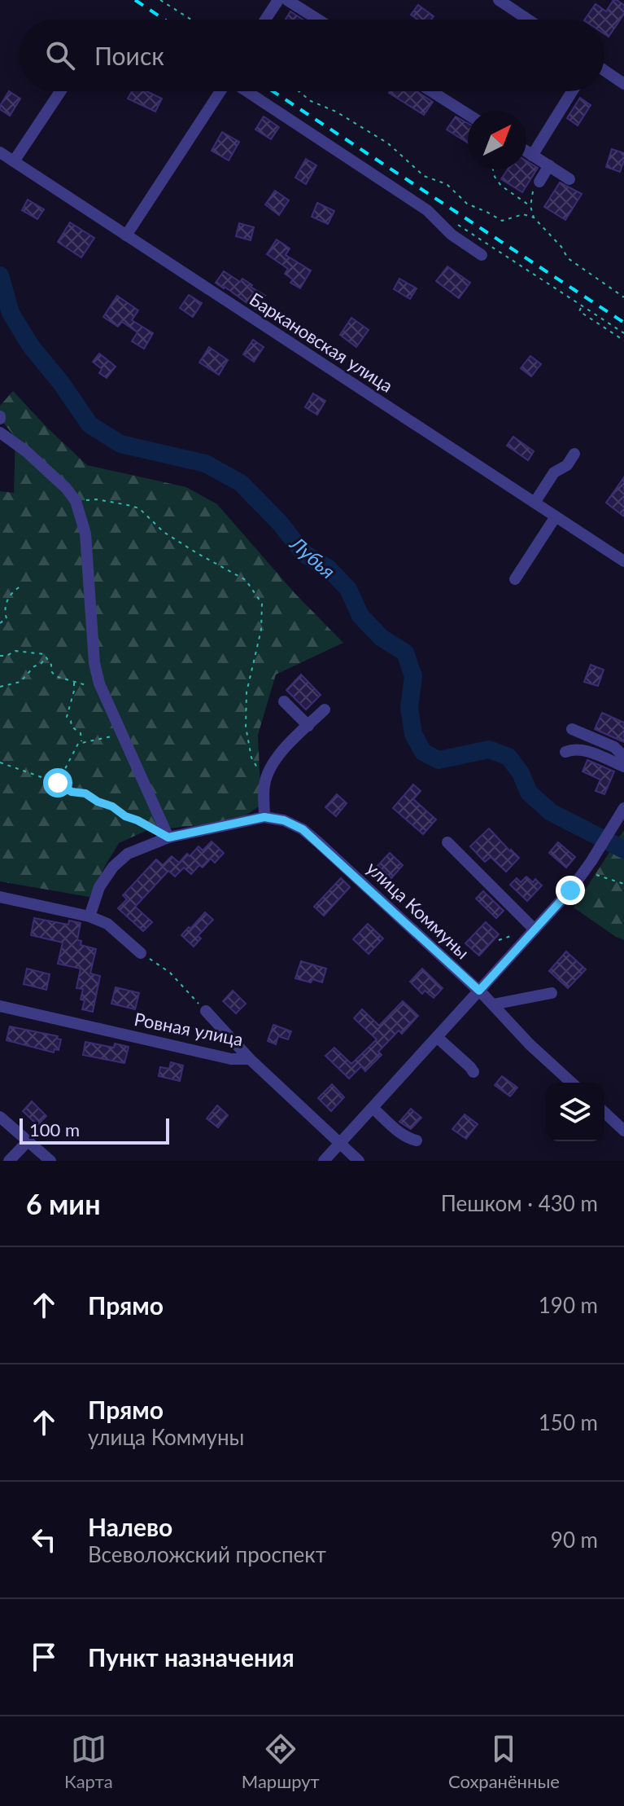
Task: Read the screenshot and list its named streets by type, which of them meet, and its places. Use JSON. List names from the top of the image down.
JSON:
{
  "streets": {
    "street": ["Баркановская улица", "улица Коммуны", "Ровная улица"]
  },
  "water": ["Лубья"],
  "scale_bar": "100 m",
  "north": "top right",
  "page": {
    "search": "Поиск",
    "scale": "100 m",
    "heading": ["6 мин", "Пешком · 430 m"],
    "list": [
      ["Прямо", "190 m"],
      ["Прямо", "улица Коммуны", "150 m"],
      ["Налево", "Всеволожский проспект", "90 m"],
      "Пункт назначения"
    ],
    "nav": ["Карта", "Маршрут", "Сохранённые"]
  }
}
